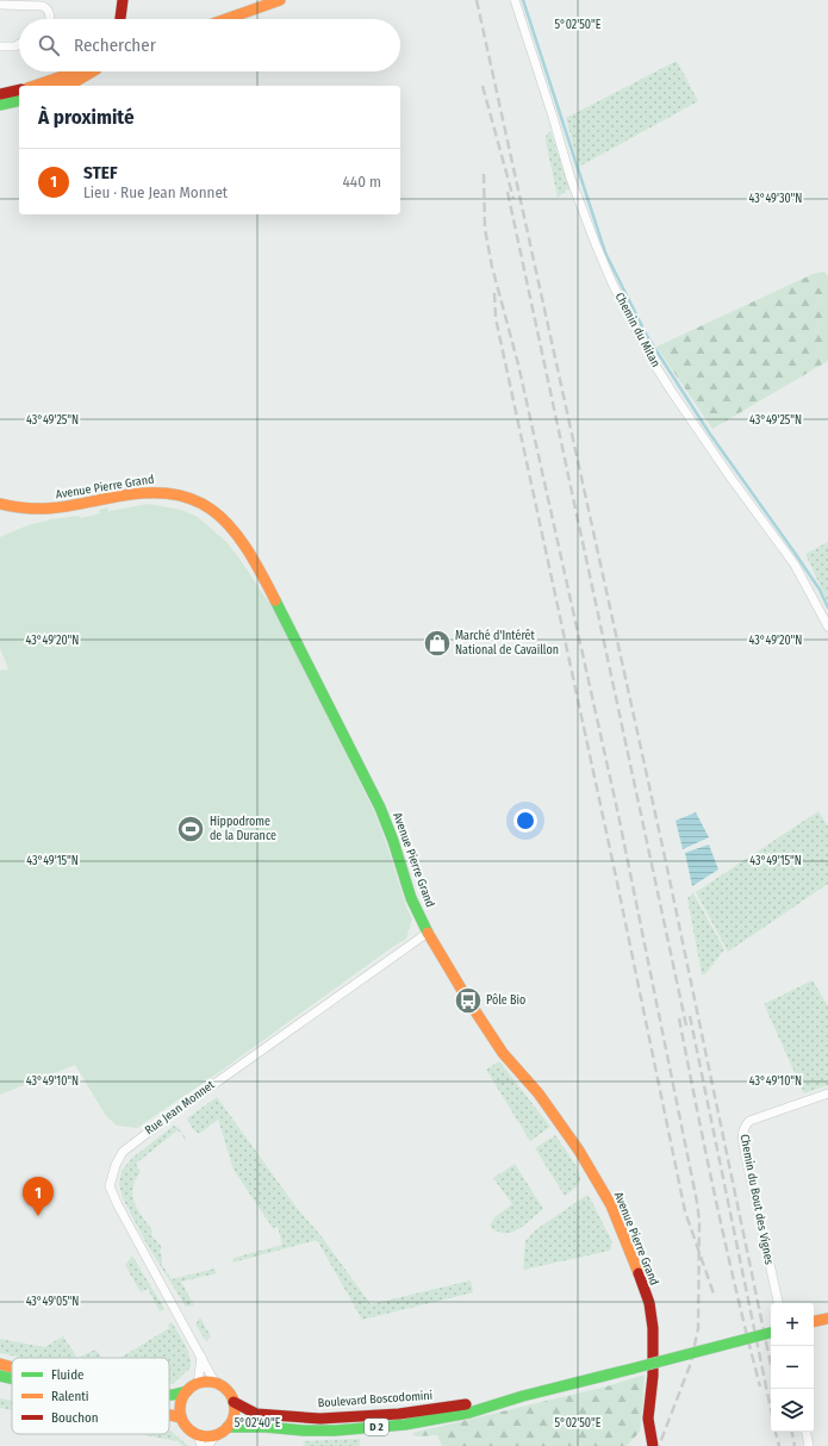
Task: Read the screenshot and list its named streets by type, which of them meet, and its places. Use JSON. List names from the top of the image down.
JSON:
{
  "streets": {
    "street": [
      "Chemin du Mitan",
      "Avenue Pierre Grand",
      "Rue Jean Monnet",
      "Chemin du Bout des Vignes",
      "Boulevard Boscodomini",
      "D 2"
    ]
  },
  "crossings": [
    ["Avenue Pierre Grand", "Rue Jean Monnet"],
    ["Rue Jean Monnet", "Boulevard Boscodomini"]
  ],
  "places": {
    "shop": ["Marché d'Intérêt National de Cavaillon"],
    "sports": ["Hippodrome de la Durance"],
    "bus stop": ["Pôle Bio"]
  },
  "legend": ["Fluide", "Ralenti", "Bouchon"],
  "page": {
    "search": "Rechercher",
    "heading": "À proximité",
    "list": [
      {
        "mark": "1",
        "name": "STEF",
        "note": "Lieu · Rue Jean Monnet",
        "value": "440 m"
      }
    ],
    "pins": "1",
    "map_buttons": ["+", "−"]
  },
  "coordinates": [
    "5°02'50\"E",
    "43°49'30\"N",
    "43°49'25\"N",
    "43°49'20\"N",
    "43°49'15\"N",
    "43°49'10\"N",
    "43°49'05\"N",
    "5°02'40\"E"
  ]
}
